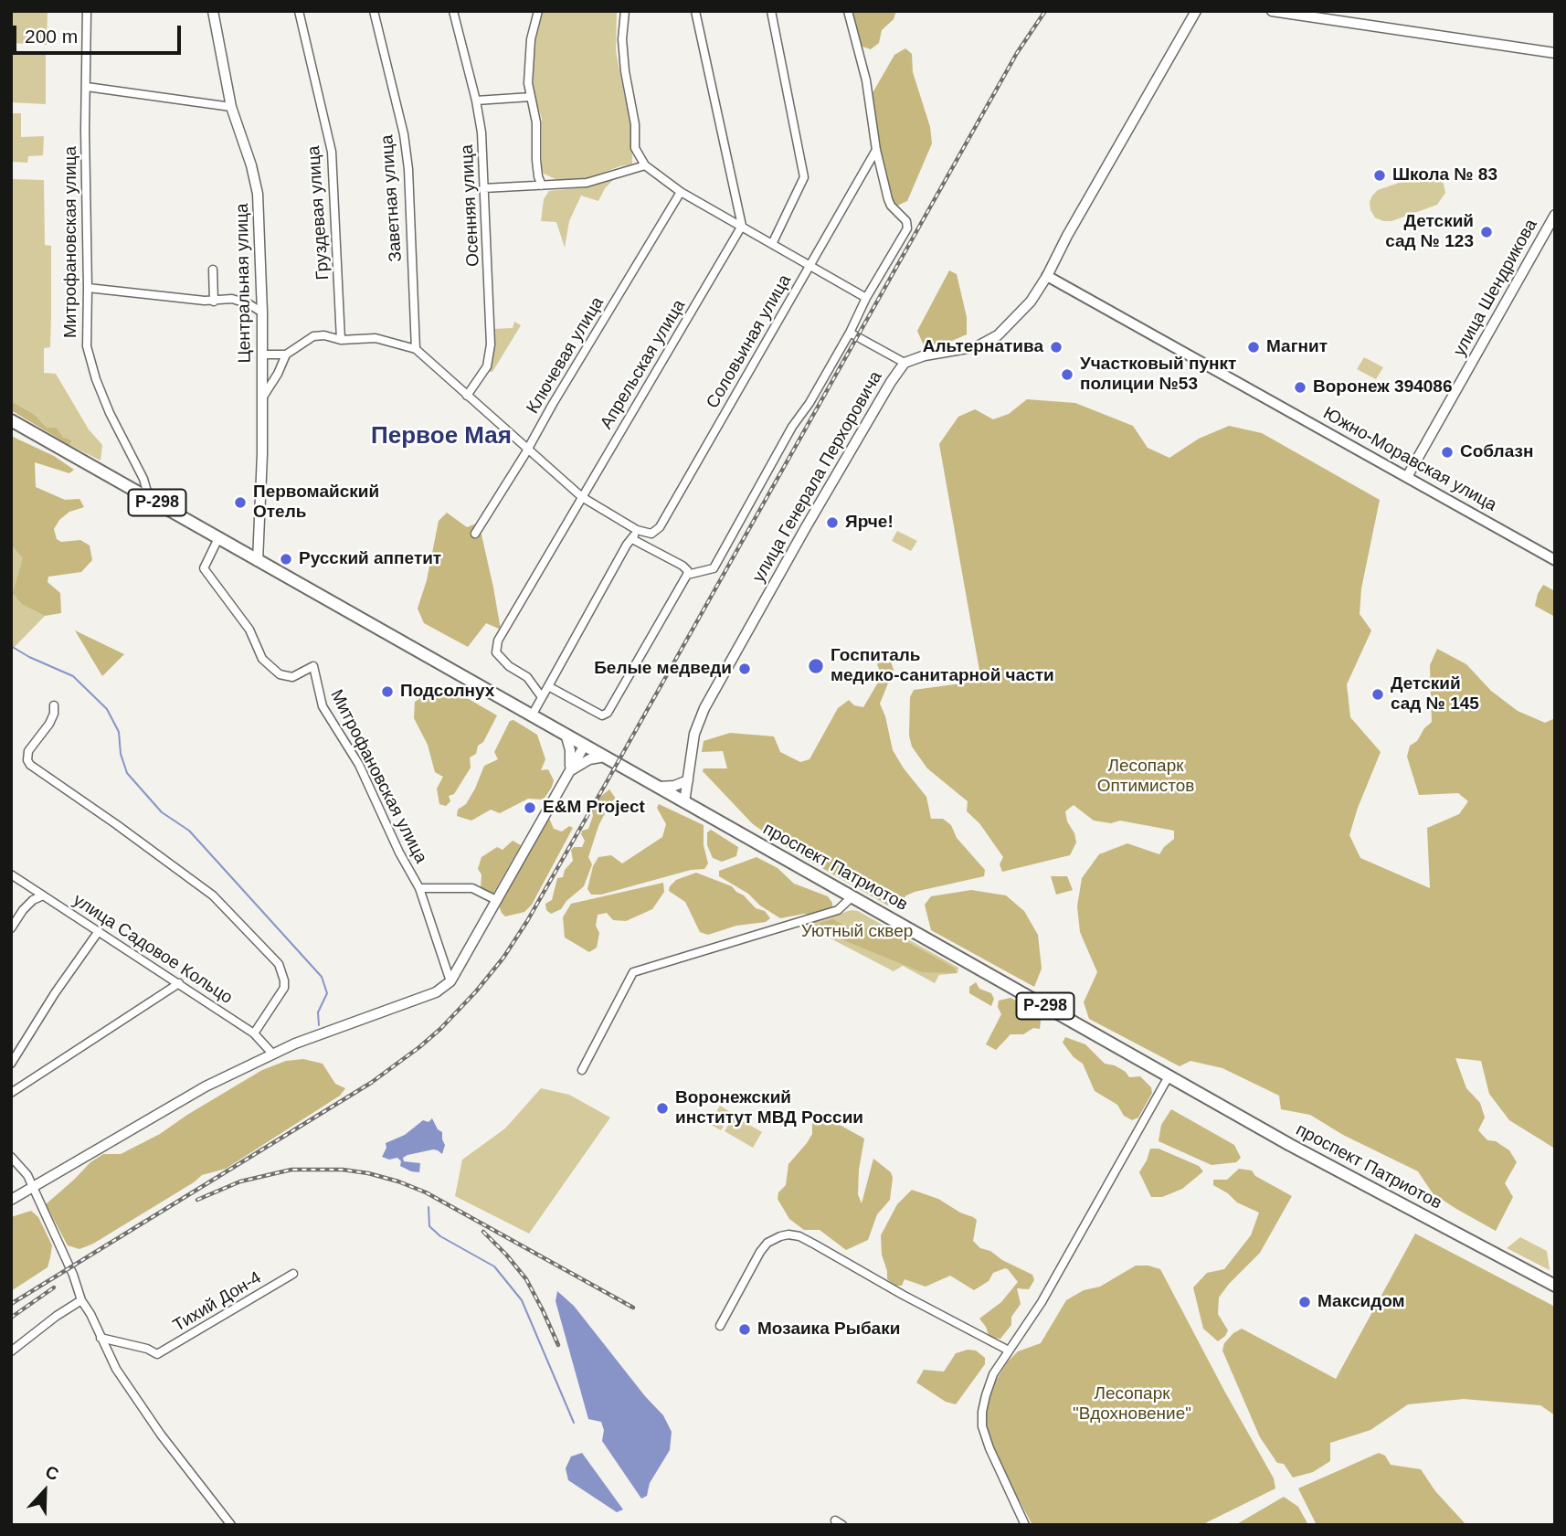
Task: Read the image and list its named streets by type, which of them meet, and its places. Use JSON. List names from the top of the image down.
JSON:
{
  "streets": {
    "highway": ["Р-298", "проспект Патриотов"],
    "main road": ["Южно-Моравская улица"],
    "street": [
      "Заветная улица",
      "Осенняя улица",
      "Груздевая улица",
      "Митрофановская улица",
      "Центральная улица",
      "улица Шендрикова",
      "Соловьиная улица",
      "Ключевая улица",
      "Апрельская улица",
      "улица Генерала Перхоровича",
      "улица Садовое Кольцо",
      "Тихий Дон-4"
    ]
  },
  "crossings": [
    ["Митрофановская улица", "Р-298"],
    ["Центральная улица", "Р-298"],
    ["улица Шендрикова", "Южно-Моравская улица"],
    ["Южно-Моравская улица", "улица Генерала Перхоровича"],
    ["улица Генерала Перхоровича", "проспект Патриотов"],
    ["Р-298", "проспект Патриотов"]
  ],
  "districts": ["Первое Мая"],
  "parks": ["Лесопарк Оптимистов", "Уютный сквер", "Лесопарк \"Вдохновение\""],
  "places": [
    "Школа № 83",
    "Детский сад № 123",
    "Альтернатива",
    "Магнит",
    "Участковый пункт полиции №53",
    "Воронеж 394086",
    "Соблазн",
    "Первомайский Отель",
    "Ярче!",
    "Русский аппетит",
    "Госпиталь медико-санитарной части",
    "Белые медведи",
    "Подсолнух",
    "Детский сад № 145",
    "E&M Project",
    "Воронежский институт МВД России",
    "Максидом",
    "Мозаика Рыбаки"
  ],
  "scale_bar": "200 m",
  "north": "top"
}
